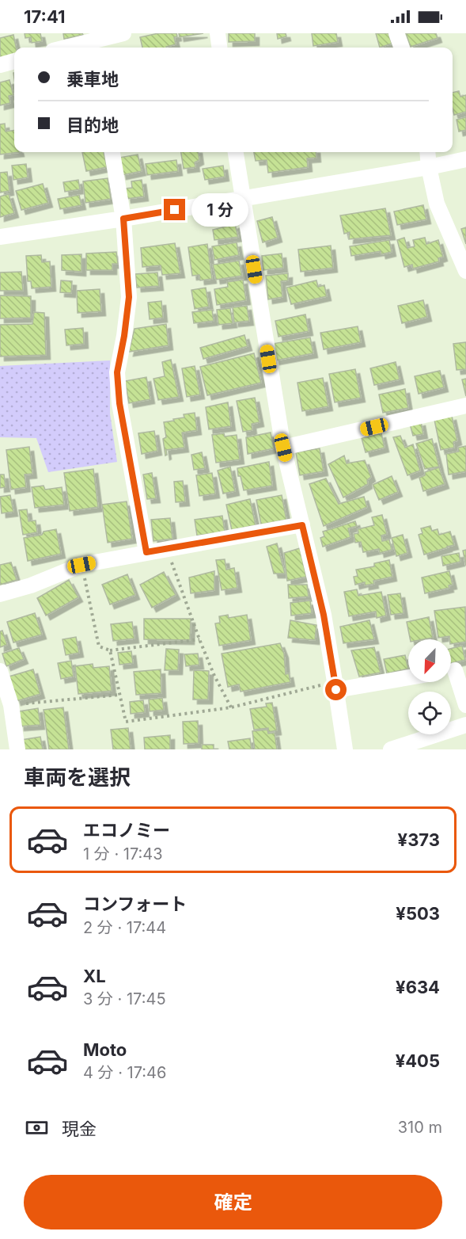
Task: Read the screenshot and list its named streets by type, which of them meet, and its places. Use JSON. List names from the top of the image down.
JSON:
{
  "north": "bottom left",
  "page": {
    "status": "17:41",
    "banner": ["乗車地", "目的地"],
    "bubble": "1 分",
    "heading": "車両を選択",
    "list": [
      {
        "name": "エコノミー",
        "note": "1 分 · 17:43",
        "value": "¥373"
      },
      {
        "name": "コンフォート",
        "note": "2 分 · 17:44",
        "value": "¥503"
      },
      {
        "name": "XL",
        "note": "3 分 · 17:45",
        "value": "¥634"
      },
      {
        "name": "Moto",
        "note": "4 分 · 17:46",
        "value": "¥405"
      }
    ],
    "pay": ["現金", "310 m"],
    "buttons": "確定"
  }
}
